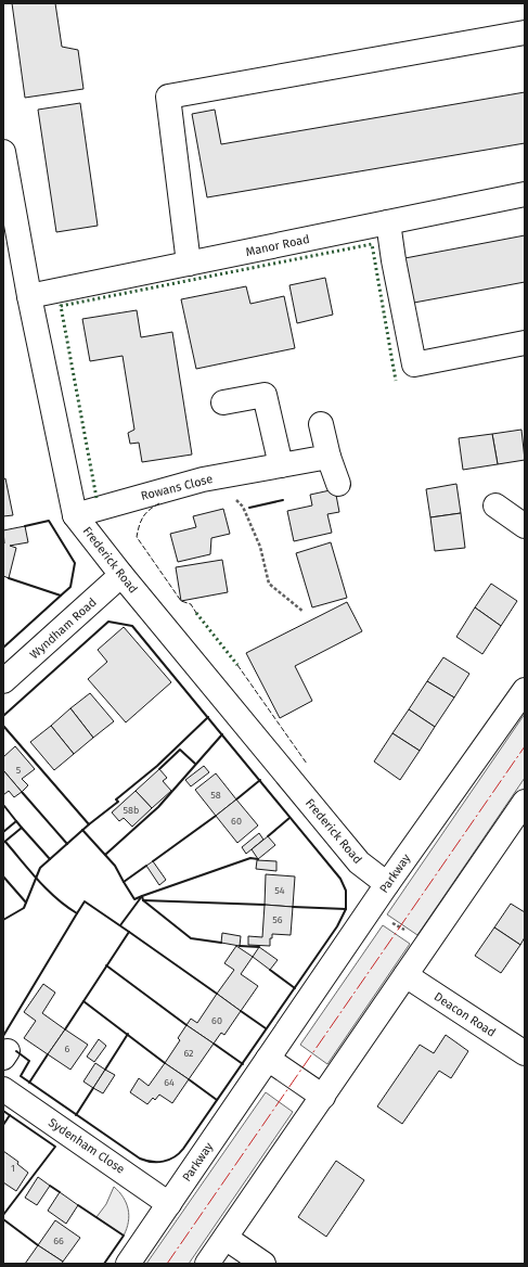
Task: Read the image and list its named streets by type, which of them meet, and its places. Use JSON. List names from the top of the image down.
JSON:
{
  "streets": {
    "street": [
      "Manor Road",
      "Rowans Close",
      "Frederick Road",
      "Wyndham Road",
      "Parkway",
      "Deacon Road",
      "Sydenham Close"
    ]
  },
  "crossings": [
    ["Manor Road", "Frederick Road"],
    ["Rowans Close", "Frederick Road"],
    ["Frederick Road", "Wyndham Road"],
    ["Frederick Road", "Parkway"],
    ["Parkway", "Sydenham Close"]
  ],
  "house_numbers": [
    "5",
    "58",
    "58b",
    "60",
    "54",
    "56",
    "60",
    "6",
    "62",
    "64",
    "1",
    "66"
  ]
}
